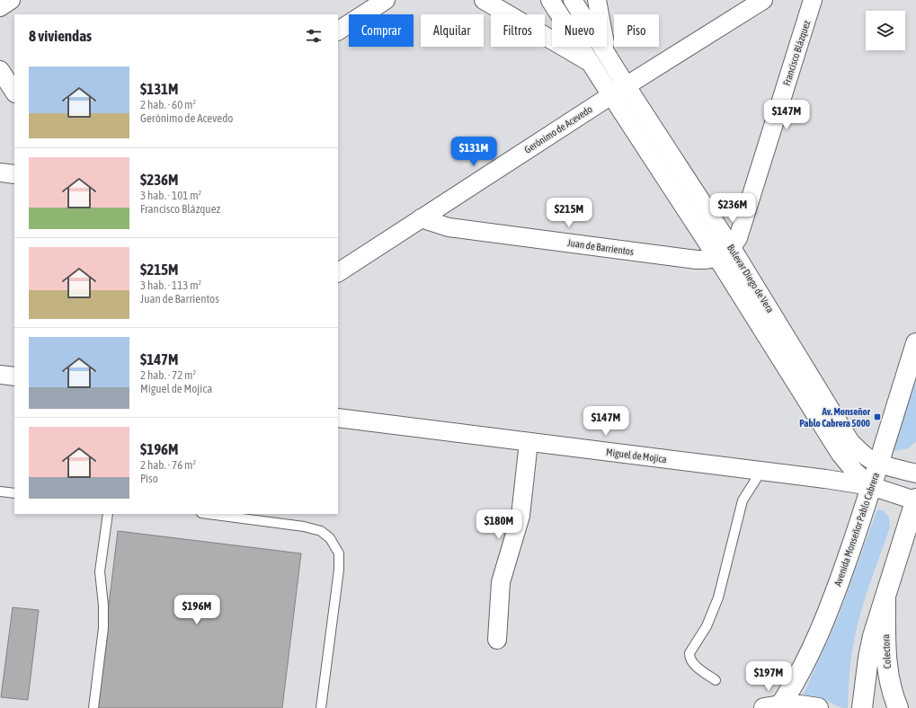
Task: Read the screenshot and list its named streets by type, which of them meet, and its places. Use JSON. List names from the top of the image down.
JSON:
{
  "streets": {
    "main road": ["Avenida Monseñor Pablo Cabrera", "Colectora"],
    "street": [
      "Francisco Blázquez",
      "Gerónimo de Acevedo",
      "Juan de Barrientos",
      "Bulevar Diego de Vera",
      "Miguel de Mojica"
    ]
  },
  "crossings": [
    ["Francisco Blázquez", "Juan de Barrientos"],
    ["Francisco Blázquez", "Bulevar Diego de Vera"],
    ["Gerónimo de Acevedo", "Juan de Barrientos"],
    ["Gerónimo de Acevedo", "Bulevar Diego de Vera"],
    ["Juan de Barrientos", "Bulevar Diego de Vera"],
    ["Bulevar Diego de Vera", "Miguel de Mojica"],
    ["Bulevar Diego de Vera", "Avenida Monseñor Pablo Cabrera"],
    ["Miguel de Mojica", "Avenida Monseñor Pablo Cabrera"]
  ],
  "places": {
    "transit": ["Av. Monseñor Pablo Cabrera 5000"]
  },
  "page": {
    "chip": [
      "Comprar",
      "Alquilar",
      "Filtros",
      "Nuevo",
      "Piso"
    ],
    "heading": "8 viviendas",
    "list": [
      {
        "name": "$131M",
        "note": "2 hab. · 60 m² · Gerónimo de Acevedo"
      },
      {
        "name": "$236M",
        "note": "3 hab. · 101 m² · Francisco Blázquez"
      },
      {
        "name": "$215M",
        "note": "3 hab. · 113 m² · Juan de Barrientos"
      },
      {
        "name": "$147M",
        "note": "2 hab. · 72 m² · Miguel de Mojica"
      },
      {
        "name": "$196M",
        "note": "2 hab. · 76 m² · Piso"
      }
    ],
    "price": [
      "$147M",
      "$131M",
      "$236M",
      "$215M",
      "$147M",
      "$180M",
      "$196M",
      "$197M"
    ]
  }
}
